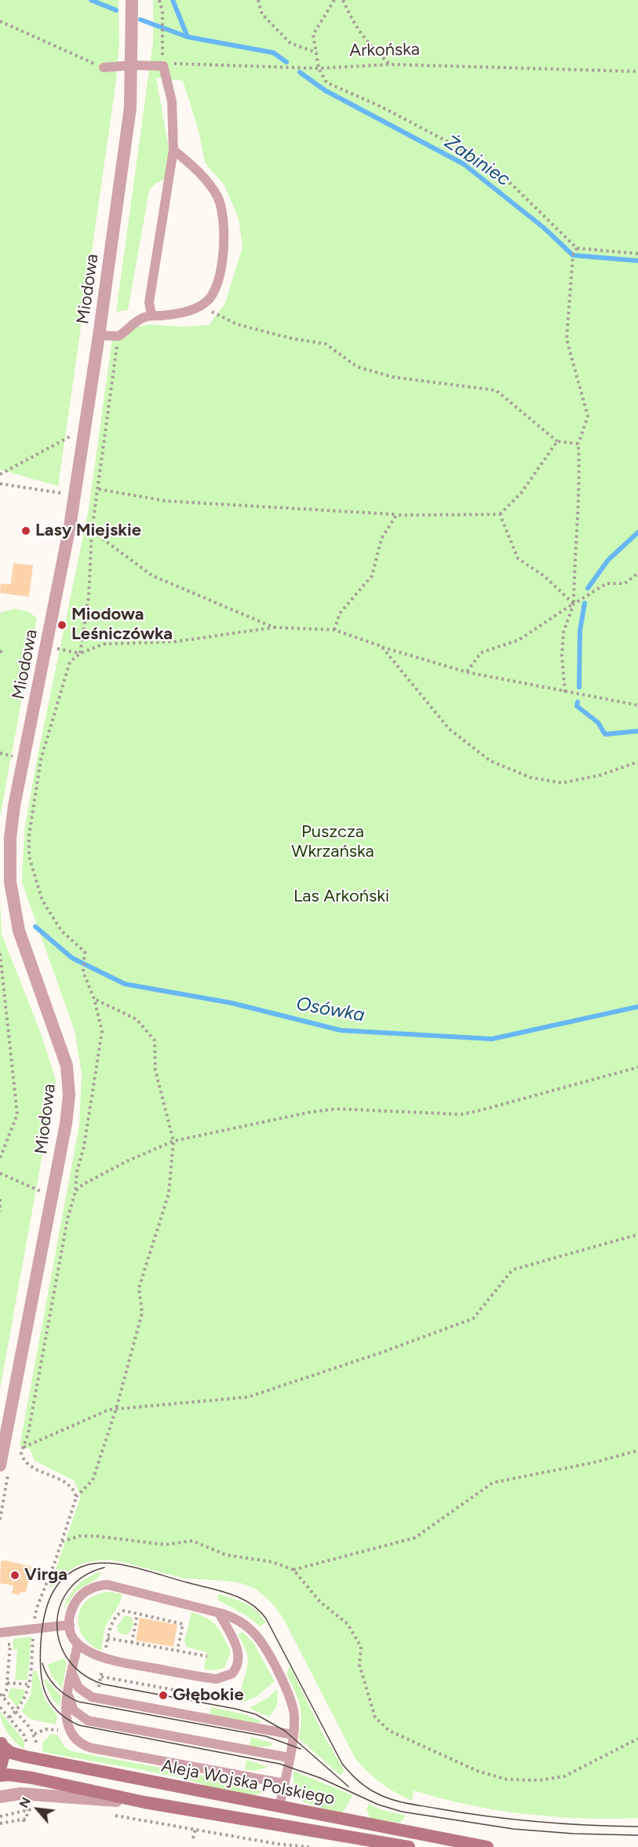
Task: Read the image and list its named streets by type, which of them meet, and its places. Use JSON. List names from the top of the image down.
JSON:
{
  "streets": {
    "main road": ["Aleja Wojska Polskiego"],
    "street": ["Miodowa"],
    "path": ["Arkońska"]
  },
  "water": ["Żabiniec", "Osówka"],
  "parks": ["Puszcza Wkrzańska", "Las Arkoński"],
  "places": [
    "Lasy Miejskie",
    "Miodowa Leśniczówka",
    "Virga",
    "Głębokie"
  ],
  "north": "top left"
}
